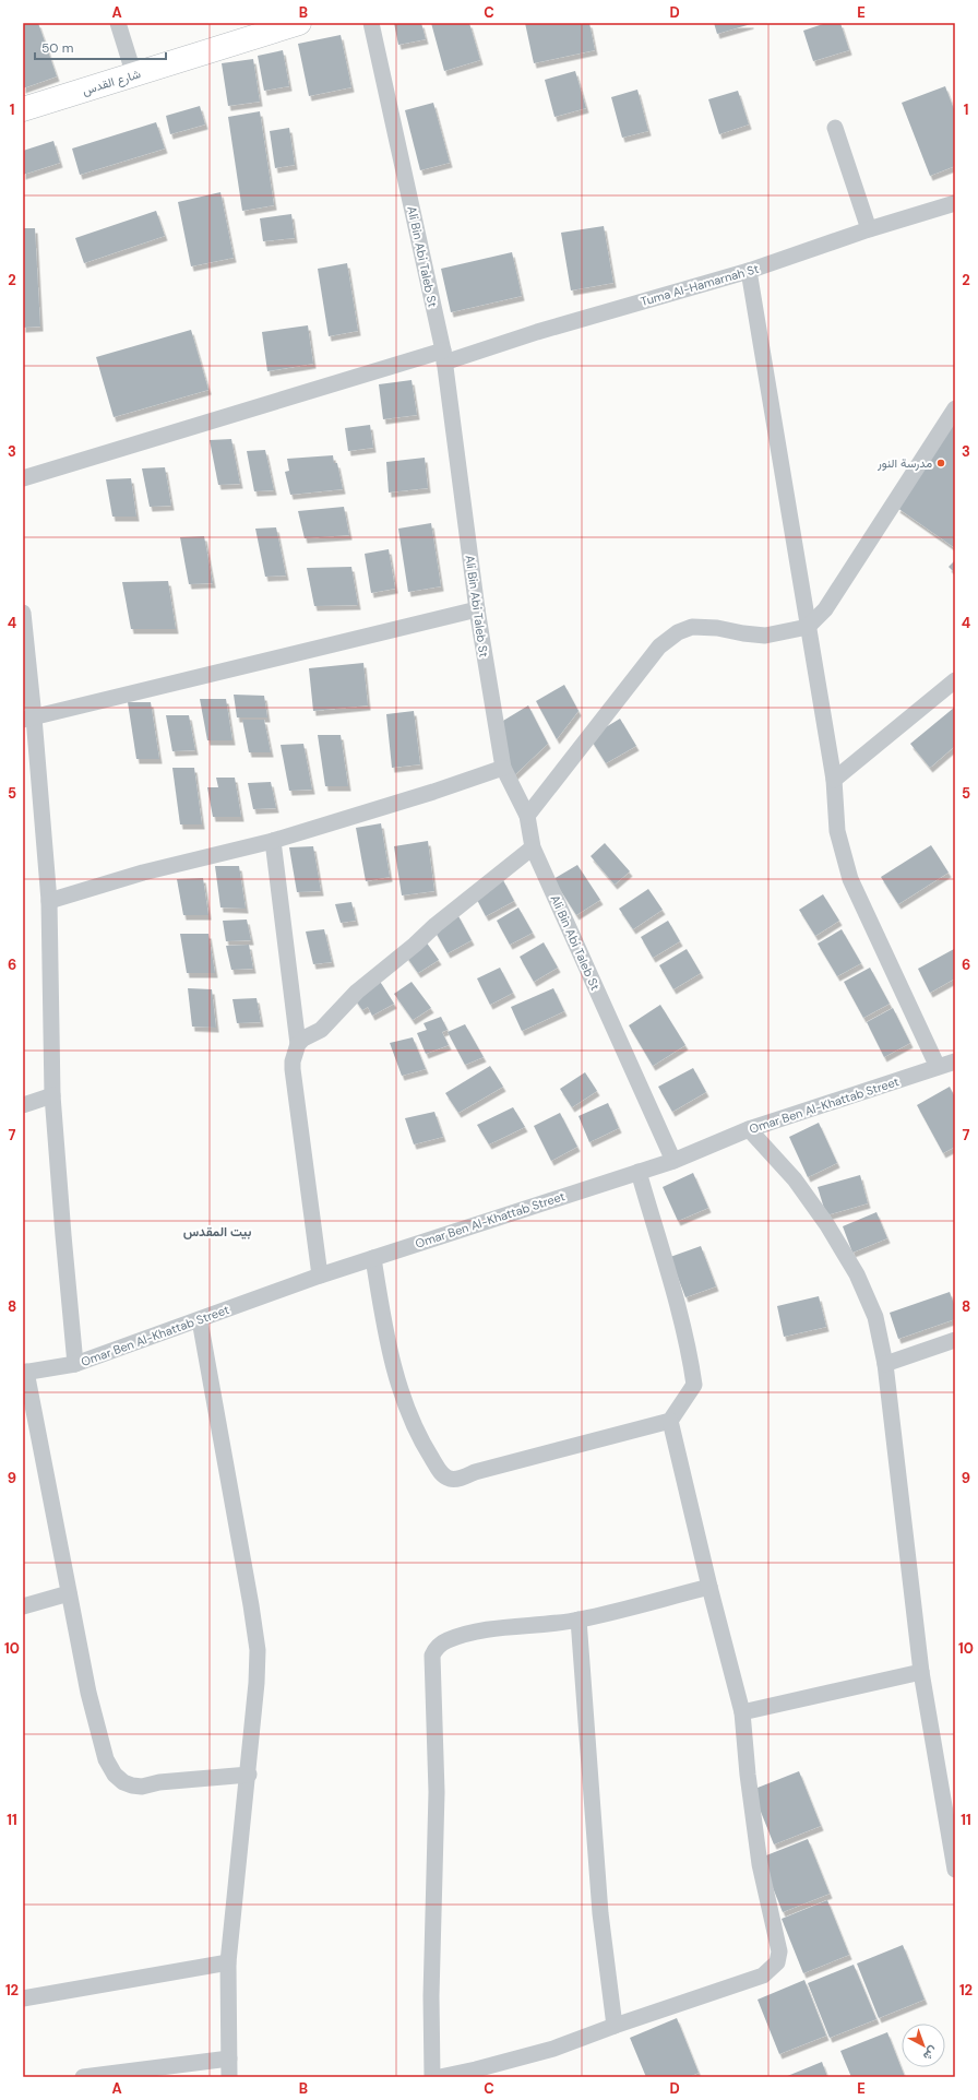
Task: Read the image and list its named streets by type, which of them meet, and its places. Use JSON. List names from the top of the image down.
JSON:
{
  "streets": {
    "main road": ["شارع القدس"],
    "street": ["Ali Bin Abi Taleb St", "Tuma Al-Hamarnah St", "Omar Ben Al-Khattab Street"]
  },
  "crossings": [
    ["Ali Bin Abi Taleb St", "Tuma Al-Hamarnah St"],
    ["Ali Bin Abi Taleb St", "Omar Ben Al-Khattab Street"]
  ],
  "districts": ["بيت المقدس"],
  "places": ["مدرسة النور"],
  "scale_bar": "50 m",
  "north": "bottom right",
  "grid": {
    "columns": [
      "A",
      "B",
      "C",
      "D",
      "E"
    ],
    "rows": [
      "1",
      "2",
      "3",
      "4",
      "5",
      "6",
      "7",
      "8",
      "9",
      "10",
      "11",
      "12"
    ]
  }
}
